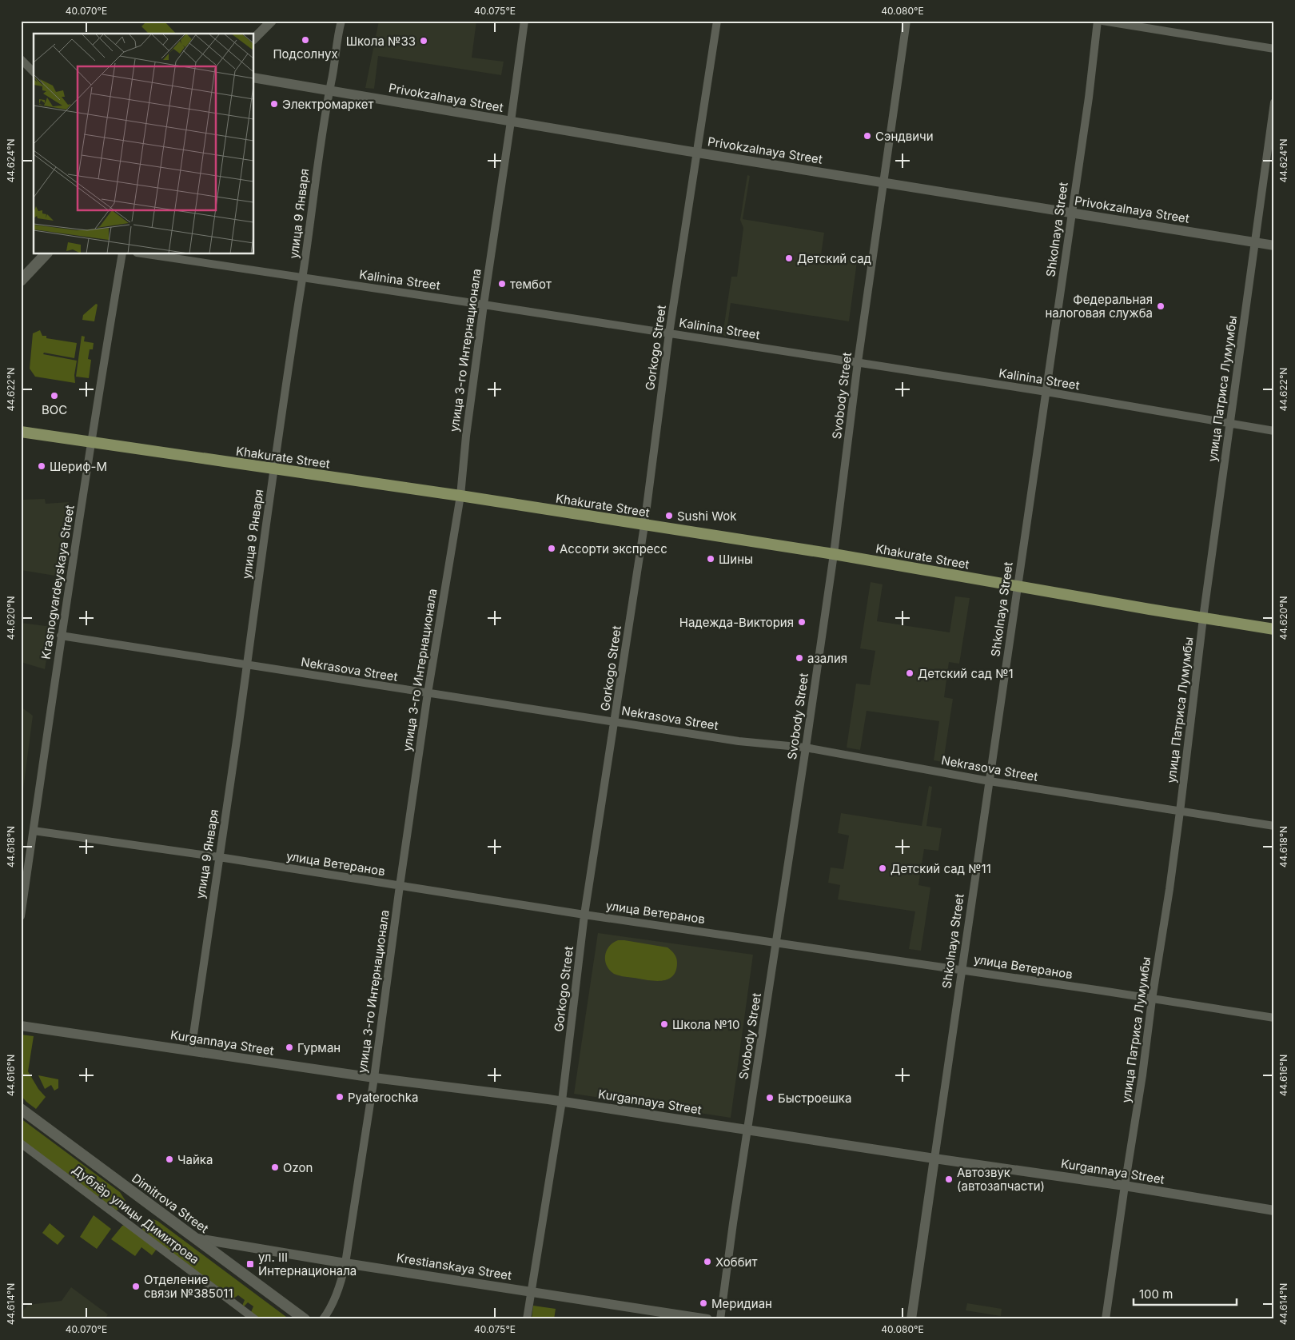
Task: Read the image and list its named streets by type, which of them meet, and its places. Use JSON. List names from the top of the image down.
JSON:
{
  "streets": {
    "main road": ["Khakurate Street", "Dimitrova Street"],
    "street": [
      "Privokzalnaya Street",
      "улица 9 Января",
      "Shkolnaya Street",
      "Kalinina Street",
      "Gorkogo Street",
      "улица 3-го Интернационала",
      "улица Патриса Лумумбы",
      "Svobody Street",
      "Krasnogvardeyskaya Street",
      "Nekrasova Street",
      "улица Ветеранов",
      "Kurgannaya Street",
      "Дублёр улицы Димитрова",
      "Krestianskaya Street"
    ]
  },
  "crossings": [
    ["Privokzalnaya Street", "улица 9 Января"],
    ["Privokzalnaya Street", "Shkolnaya Street"],
    ["Privokzalnaya Street", "Gorkogo Street"],
    ["Privokzalnaya Street", "улица 3-го Интернационала"],
    ["Privokzalnaya Street", "улица Патриса Лумумбы"],
    ["Privokzalnaya Street", "Svobody Street"],
    ["улица 9 Января", "Kalinina Street"],
    ["улица 9 Января", "Khakurate Street"],
    ["улица 9 Января", "Nekrasova Street"],
    ["улица 9 Января", "улица Ветеранов"],
    ["улица 9 Января", "Kurgannaya Street"],
    ["Shkolnaya Street", "Kalinina Street"],
    ["Shkolnaya Street", "Khakurate Street"],
    ["Shkolnaya Street", "Nekrasova Street"],
    ["Shkolnaya Street", "улица Ветеранов"],
    ["Shkolnaya Street", "Kurgannaya Street"],
    ["Kalinina Street", "Gorkogo Street"],
    ["Kalinina Street", "улица 3-го Интернационала"],
    ["Kalinina Street", "улица Патриса Лумумбы"],
    ["Kalinina Street", "Svobody Street"],
    ["Gorkogo Street", "Khakurate Street"],
    ["Gorkogo Street", "Nekrasova Street"],
    ["Gorkogo Street", "улица Ветеранов"],
    ["Gorkogo Street", "Kurgannaya Street"],
    ["Gorkogo Street", "Krestianskaya Street"],
    ["улица 3-го Интернационала", "Khakurate Street"],
    ["улица 3-го Интернационала", "Nekrasova Street"],
    ["улица 3-го Интернационала", "улица Ветеранов"],
    ["улица 3-го Интернационала", "Kurgannaya Street"],
    ["улица 3-го Интернационала", "Krestianskaya Street"],
    ["улица Патриса Лумумбы", "Khakurate Street"],
    ["улица Патриса Лумумбы", "Nekrasova Street"],
    ["улица Патриса Лумумбы", "улица Ветеранов"],
    ["улица Патриса Лумумбы", "Kurgannaya Street"],
    ["Svobody Street", "Khakurate Street"],
    ["Svobody Street", "Nekrasova Street"],
    ["Svobody Street", "улица Ветеранов"],
    ["Svobody Street", "Kurgannaya Street"],
    ["Khakurate Street", "Krasnogvardeyskaya Street"],
    ["Krasnogvardeyskaya Street", "Nekrasova Street"],
    ["Krasnogvardeyskaya Street", "улица Ветеранов"],
    ["Dimitrova Street", "Krestianskaya Street"]
  ],
  "places": {
    "other": [
      "Подсолнух",
      "Школа №33",
      "Электромаркет",
      "Сэндвичи",
      "Детский сад",
      "тембот",
      "Федеральная налоговая служба",
      "ВОС",
      "Шериф-М",
      "Sushi Wok",
      "Ассорти экспресс",
      "Шины",
      "Надежда-Виктория",
      "азалия",
      "Детский сад №1",
      "Детский сад №11",
      "Школа №10",
      "Гурман",
      "Pyaterochka",
      "Быстроешка",
      "Чайка",
      "Ozon",
      "Автозвук (автозапчасти)",
      "Хоббит",
      "Отделение связи №385011",
      "Меридиан"
    ],
    "transit": ["ул. III Интернационала"]
  },
  "scale_bar": "100 m",
  "coordinates": [
    "40.070°E",
    "40.075°E",
    "40.080°E",
    "44.624°N",
    "44.622°N",
    "44.620°N",
    "44.618°N",
    "44.616°N",
    "44.614°N"
  ]
}
